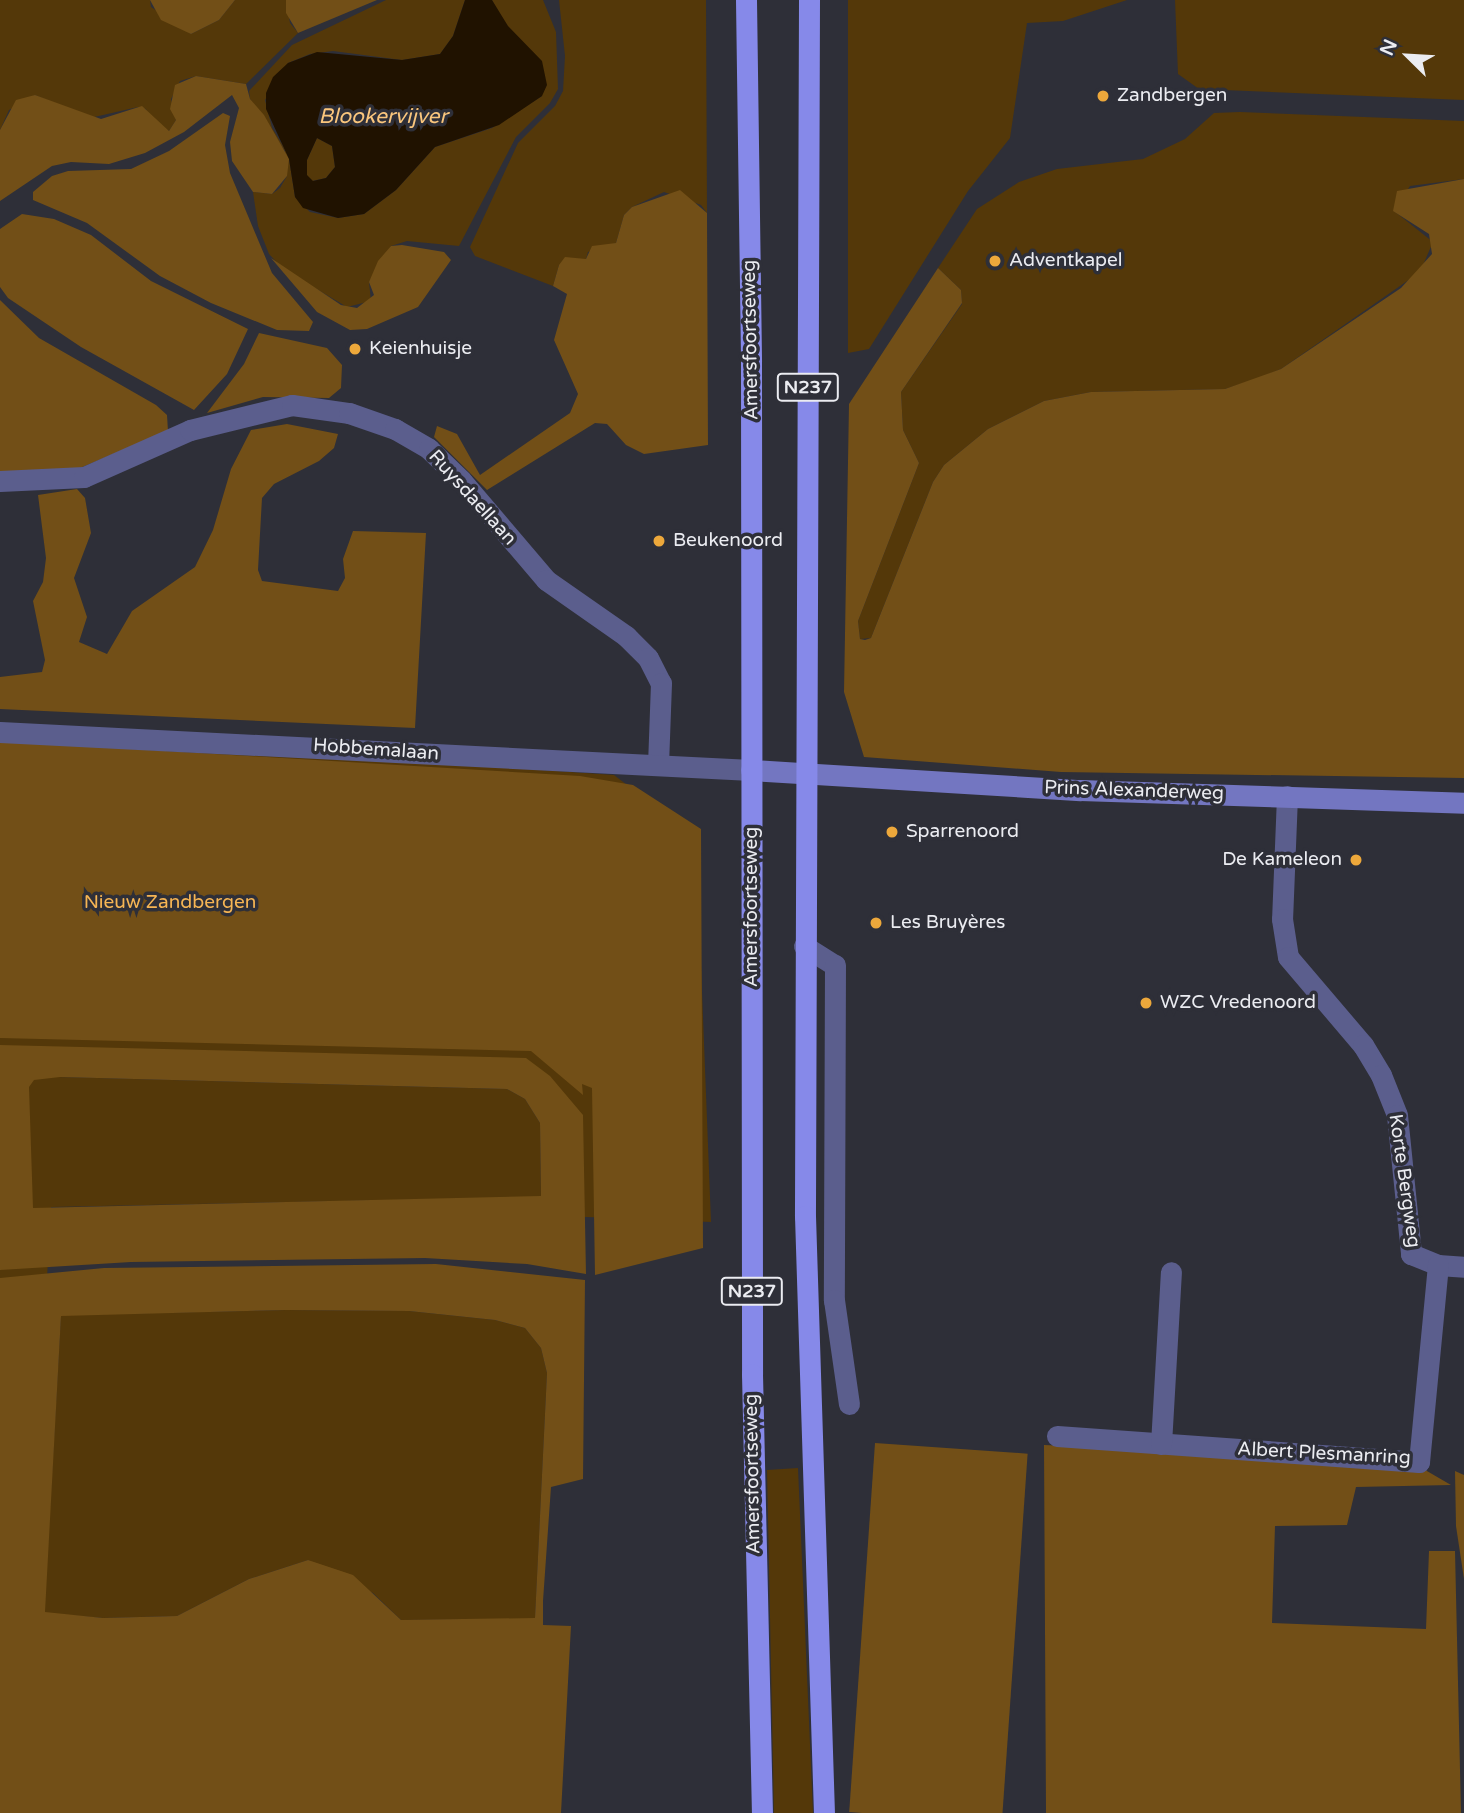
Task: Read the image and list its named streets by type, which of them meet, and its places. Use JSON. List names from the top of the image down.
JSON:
{
  "streets": {
    "main road": ["Amersfoortseweg", "N237"],
    "street": [
      "Ruysdaellaan",
      "Hobbemalaan",
      "Prins Alexanderweg",
      "Korte Bergweg",
      "Albert Plesmanring"
    ]
  },
  "crossings": [
    ["Amersfoortseweg", "Hobbemalaan"],
    ["Amersfoortseweg", "Prins Alexanderweg"],
    ["N237", "Prins Alexanderweg"],
    ["Ruysdaellaan", "Hobbemalaan"],
    ["Hobbemalaan", "Prins Alexanderweg"],
    ["Prins Alexanderweg", "Korte Bergweg"],
    ["Korte Bergweg", "Albert Plesmanring"]
  ],
  "water": ["Blookervijver"],
  "parks": ["Nieuw Zandbergen"],
  "places": [
    "Zandbergen",
    "Adventkapel",
    "Keienhuisje",
    "Beukenoord",
    "Sparrenoord",
    "De Kameleon",
    "Les Bruyères",
    "WZC Vredenoord"
  ],
  "north": "top left"
}
